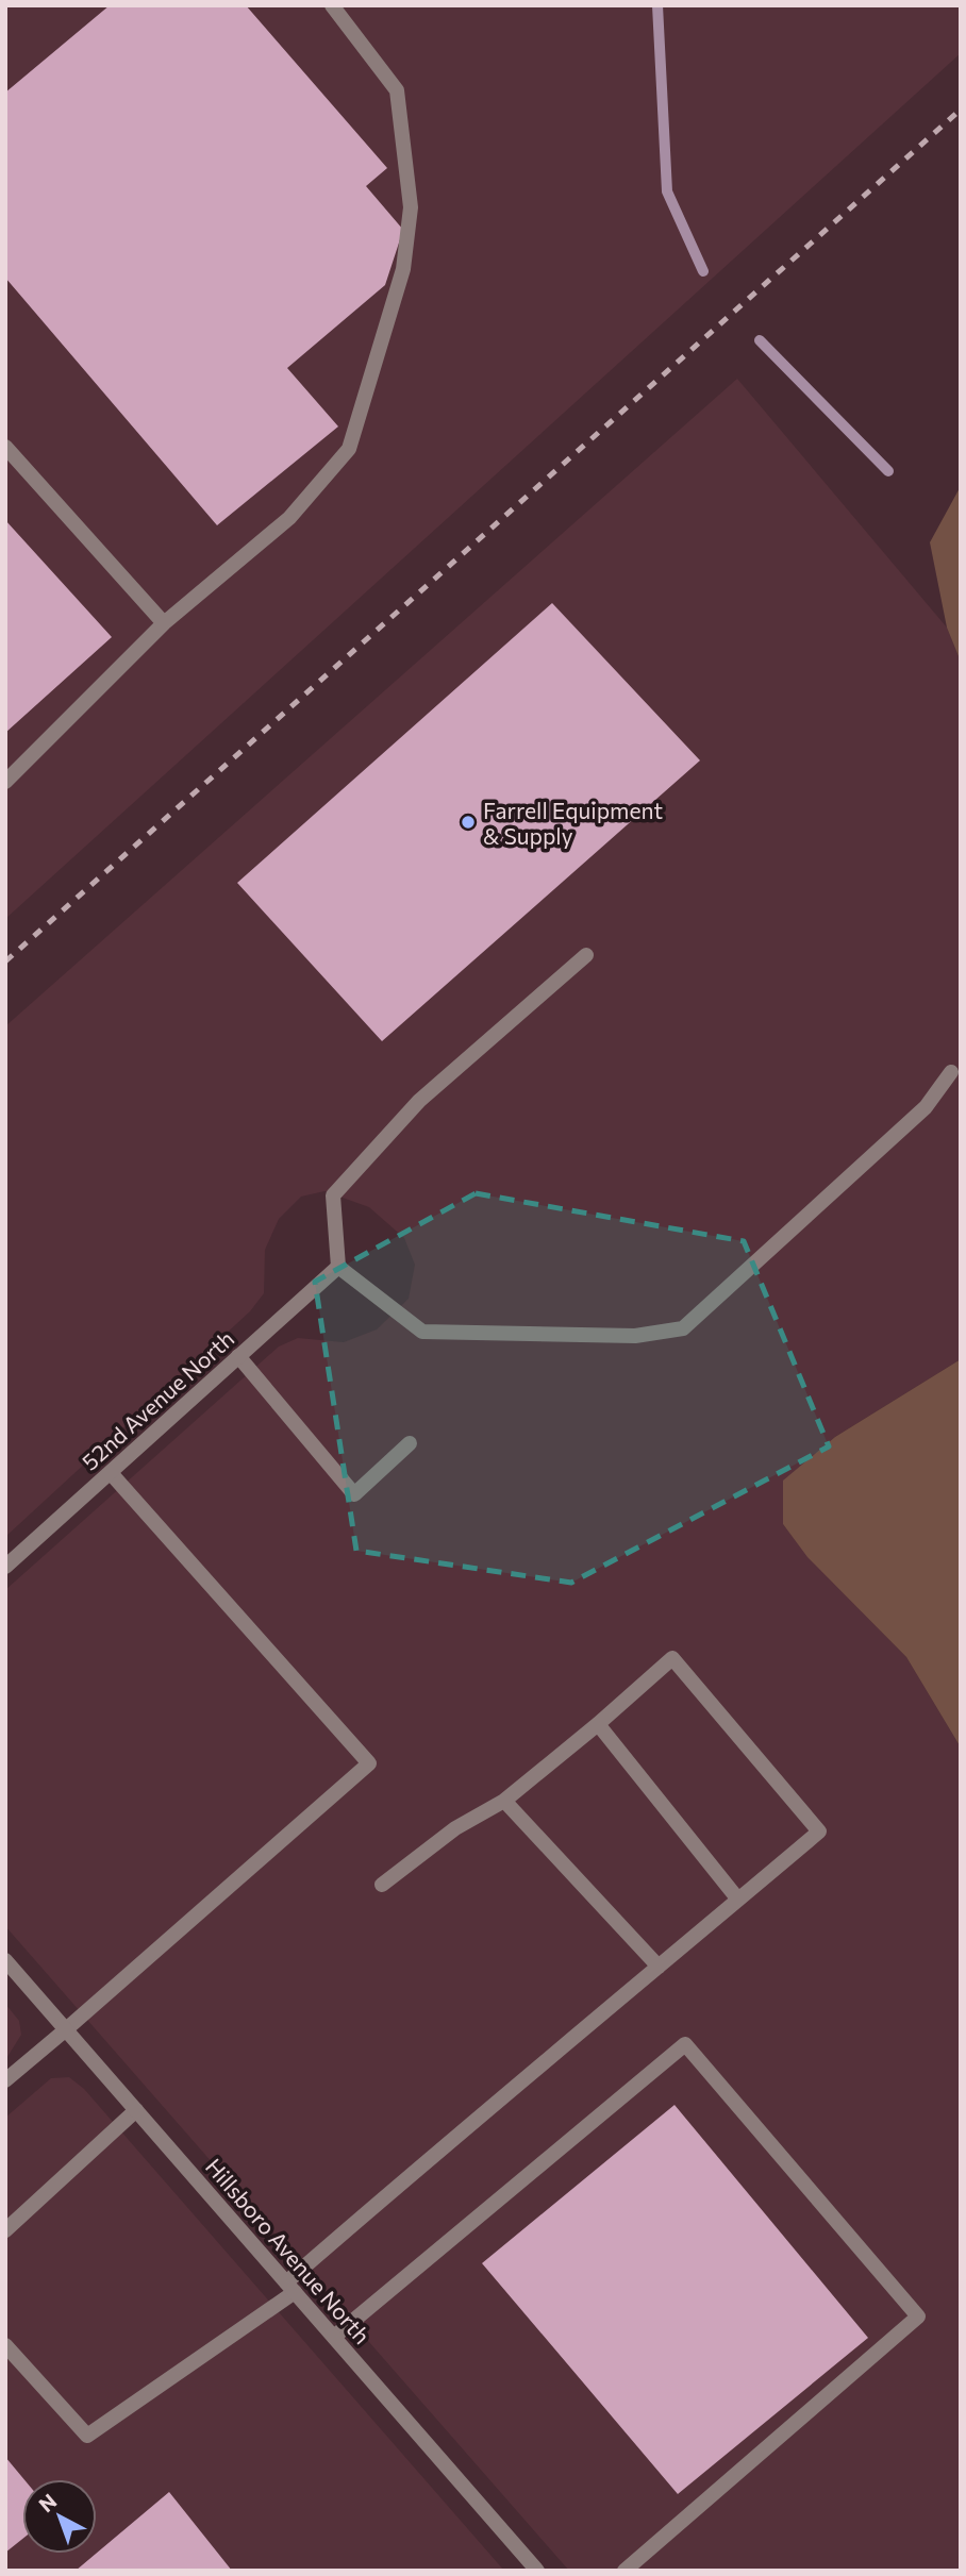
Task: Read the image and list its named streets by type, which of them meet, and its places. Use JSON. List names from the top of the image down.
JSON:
{
  "streets": {
    "street": ["52nd Avenue North", "Hillsboro Avenue North"]
  },
  "places": ["Farrell Equipment & Supply"],
  "north": "top left"
}
